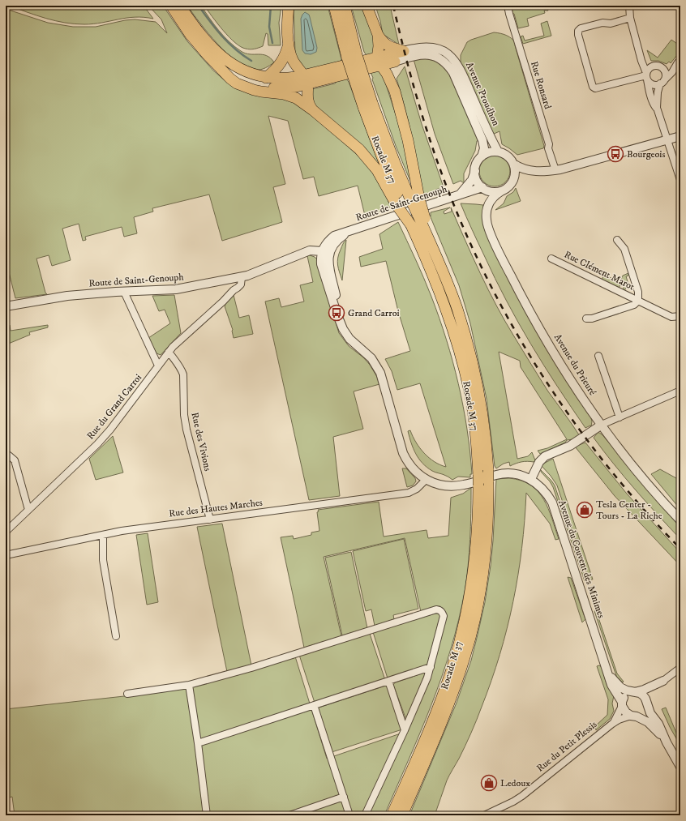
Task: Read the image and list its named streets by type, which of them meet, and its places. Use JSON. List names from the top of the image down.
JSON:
{
  "streets": {
    "highway": ["Rocade M 37"],
    "street": [
      "Rue Ronsard",
      "Avenue Proudhon",
      "Route de Saint-Genouph",
      "Rue Clément Marot",
      "Avenue du Prieuré",
      "Rue du Grand Carroi",
      "Rue des Vivions",
      "Rue des Hautes Marches",
      "Avenue du Couvent des Minimes",
      "Rue du Petit Plessis"
    ]
  },
  "crossings": [
    ["Avenue Proudhon", "Route de Saint-Genouph"],
    ["Avenue Proudhon", "Avenue du Prieuré"],
    ["Route de Saint-Genouph", "Avenue du Prieuré"],
    ["Route de Saint-Genouph", "Rue du Grand Carroi"],
    ["Route de Saint-Genouph", "Avenue du Couvent des Minimes"],
    ["Rue du Grand Carroi", "Rue des Vivions"],
    ["Rue des Vivions", "Rue des Hautes Marches"],
    ["Rue des Hautes Marches", "Avenue du Couvent des Minimes"],
    ["Avenue du Couvent des Minimes", "Rue du Petit Plessis"]
  ],
  "places": {
    "bus stop": ["Bourgeois", "Grand Carroi"],
    "shop": ["Tesla Center - Tours - La Riche", "Ledoux"]
  }
}
